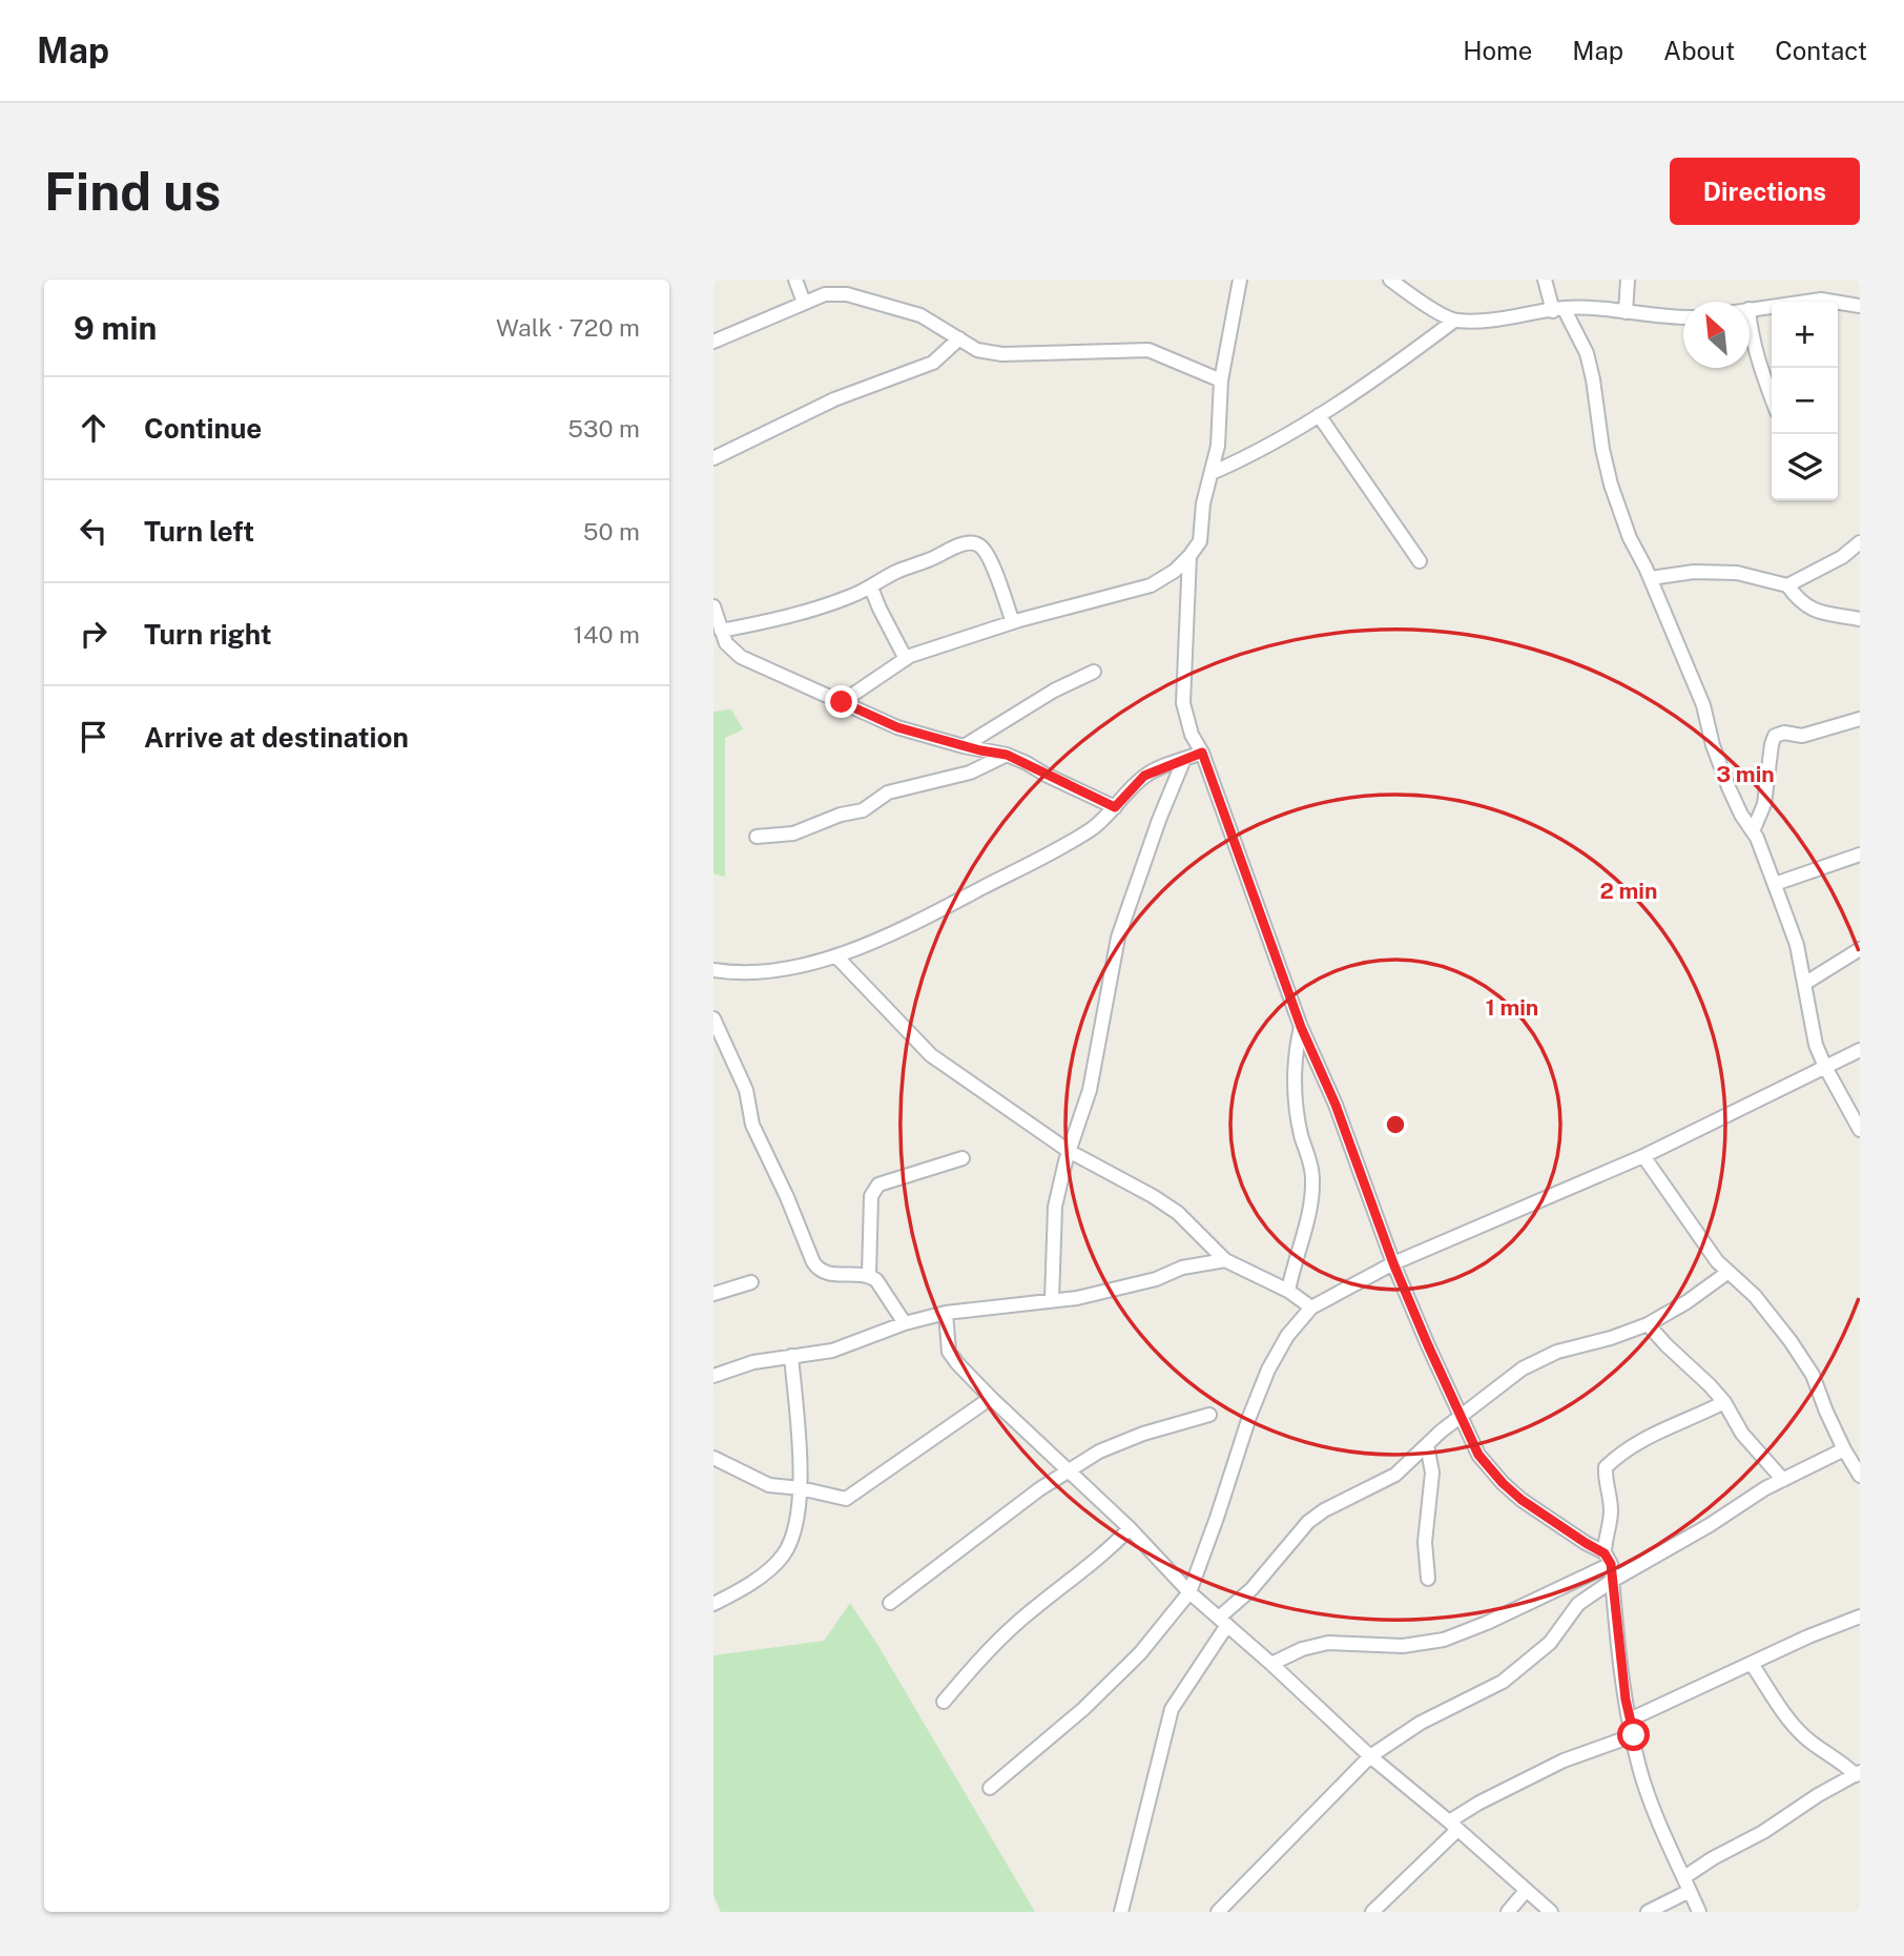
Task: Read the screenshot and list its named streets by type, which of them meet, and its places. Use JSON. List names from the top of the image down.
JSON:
{
  "north": "top left",
  "page": {
    "header": "Map",
    "nav": [
      "Home",
      "Map",
      "About",
      "Contact"
    ],
    "buttons": "Directions",
    "title": "Find us",
    "heading": ["9 min", "Walk · 720 m"],
    "map_buttons": ["+", "−"],
    "list": [
      ["Continue", "530 m"],
      ["Turn left", "50 m"],
      ["Turn right", "140 m"],
      "Arrive at destination"
    ]
  },
  "rings": ["3 min", "2 min", "1 min"]
}
